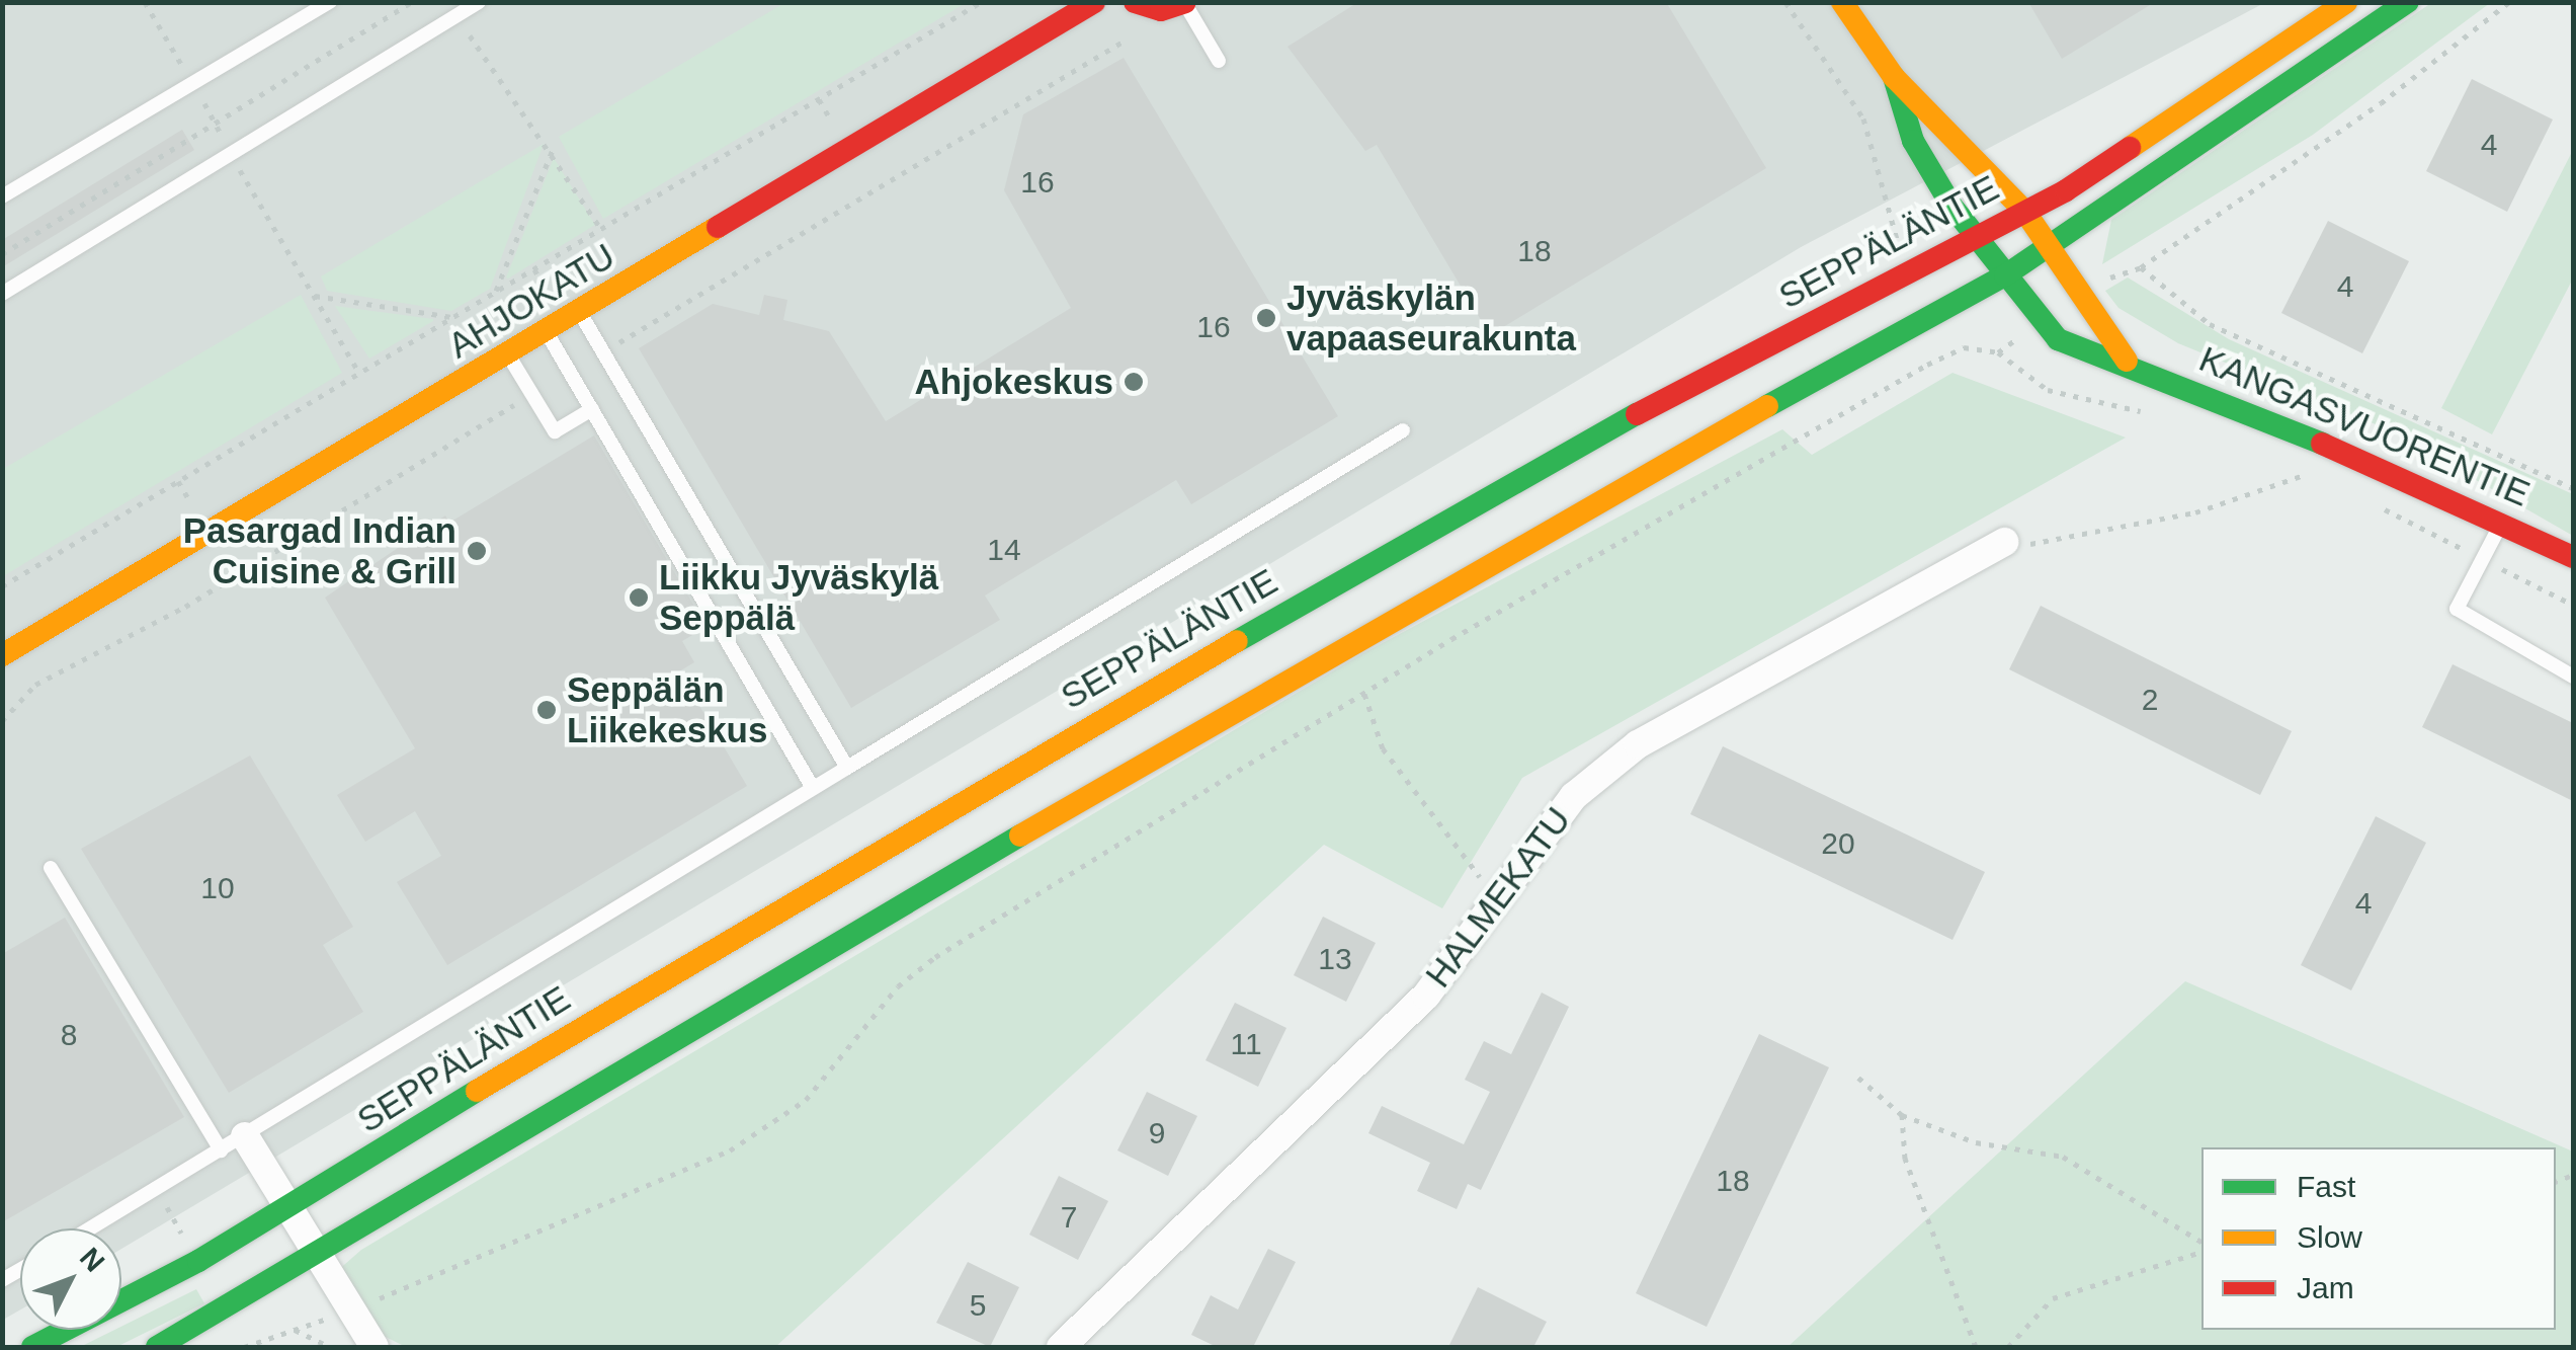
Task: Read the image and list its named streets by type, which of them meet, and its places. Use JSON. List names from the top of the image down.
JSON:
{
  "streets": {
    "main road": ["SEPPÄLÄNTIE", "AHJOKATU", "KANGASVUORENTIE"],
    "street": ["HALMEKATU"]
  },
  "crossings": [
    ["SEPPÄLÄNTIE", "KANGASVUORENTIE"]
  ],
  "places": [
    "Jyväskylän vapaaseurakunta",
    "Ahjokeskus",
    "Pasargad Indian Cuisine & Grill",
    "Liikku Jyväskylä Seppälä",
    "Seppälän Liikekeskus"
  ],
  "house_numbers": [
    "4",
    "16",
    "18",
    "4",
    "16",
    "14",
    "2",
    "20",
    "10",
    "4",
    "13",
    "8",
    "11",
    "9",
    "18",
    "7",
    "5"
  ],
  "legend": ["Fast", "Slow", "Jam"],
  "north": "top right"
}
